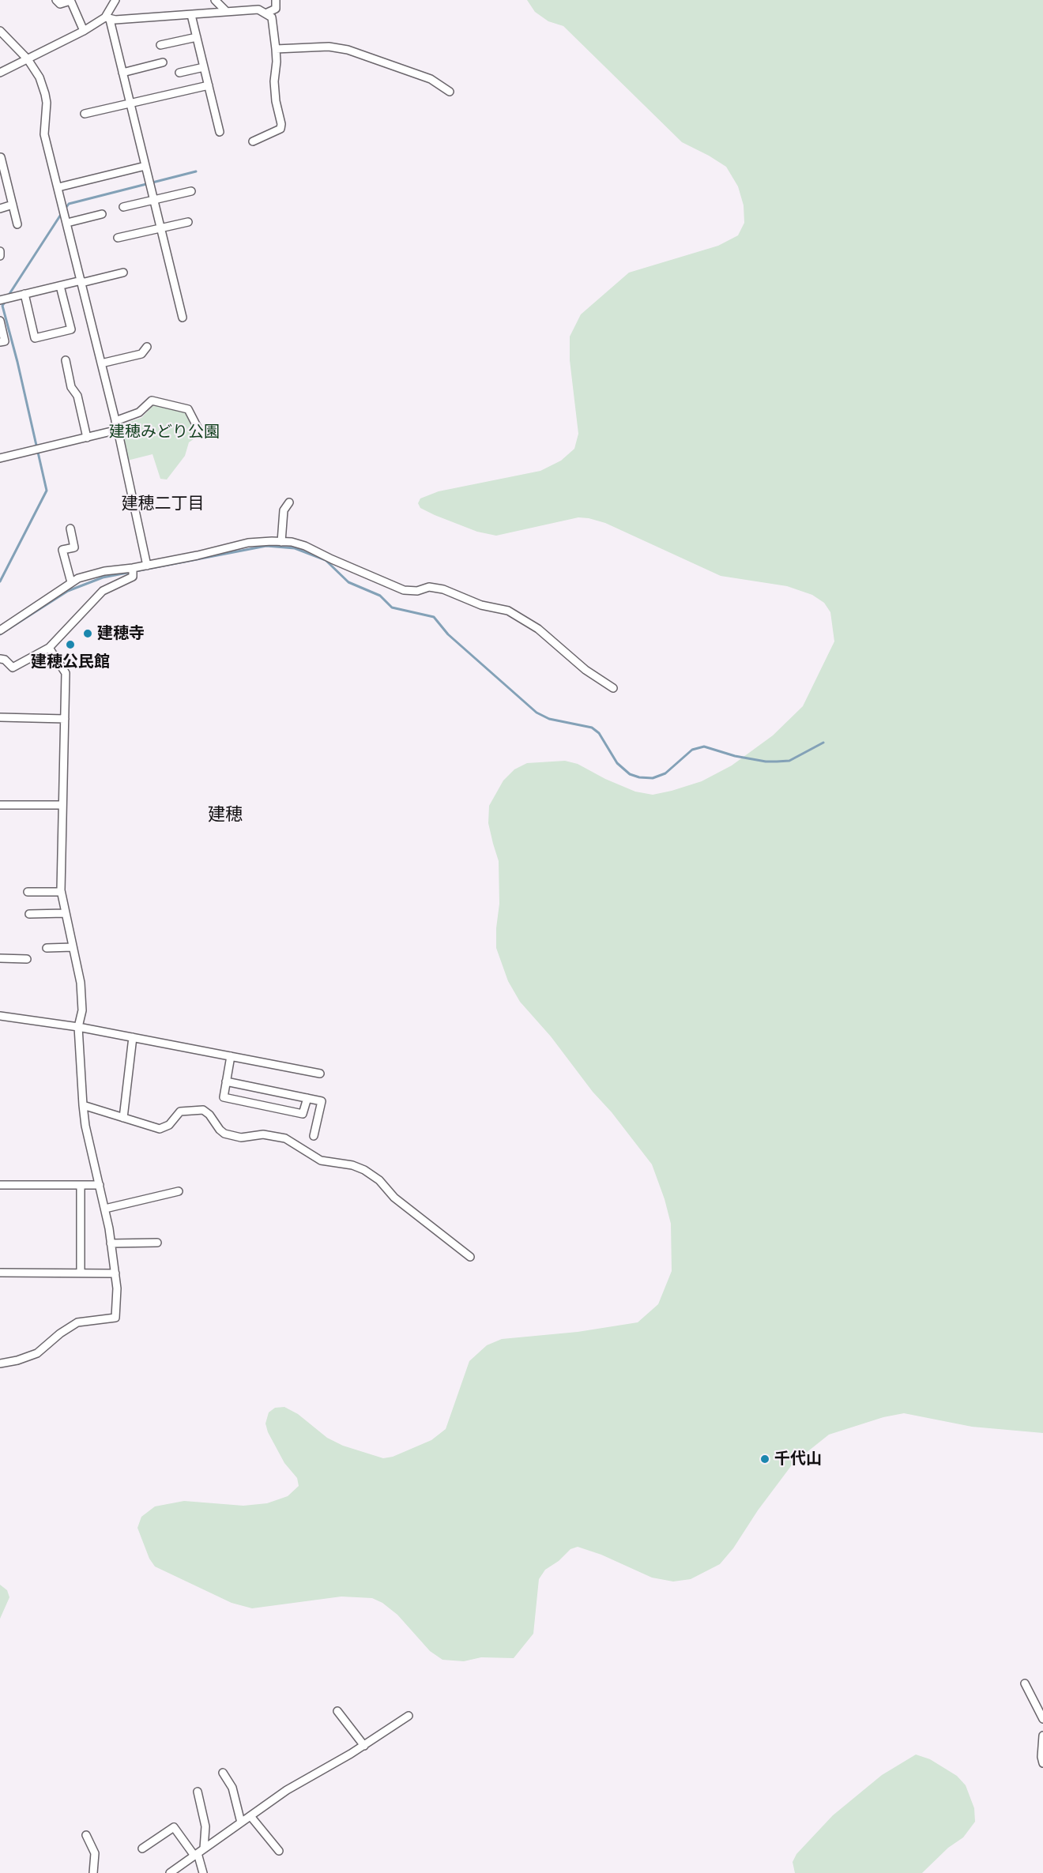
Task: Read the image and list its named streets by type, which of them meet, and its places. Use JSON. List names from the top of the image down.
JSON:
{
  "districts": ["建穂二丁目", "建穂"],
  "parks": ["建穂みどり公園"],
  "places": ["建穂寺", "建穂公民館", "千代山"]
}
